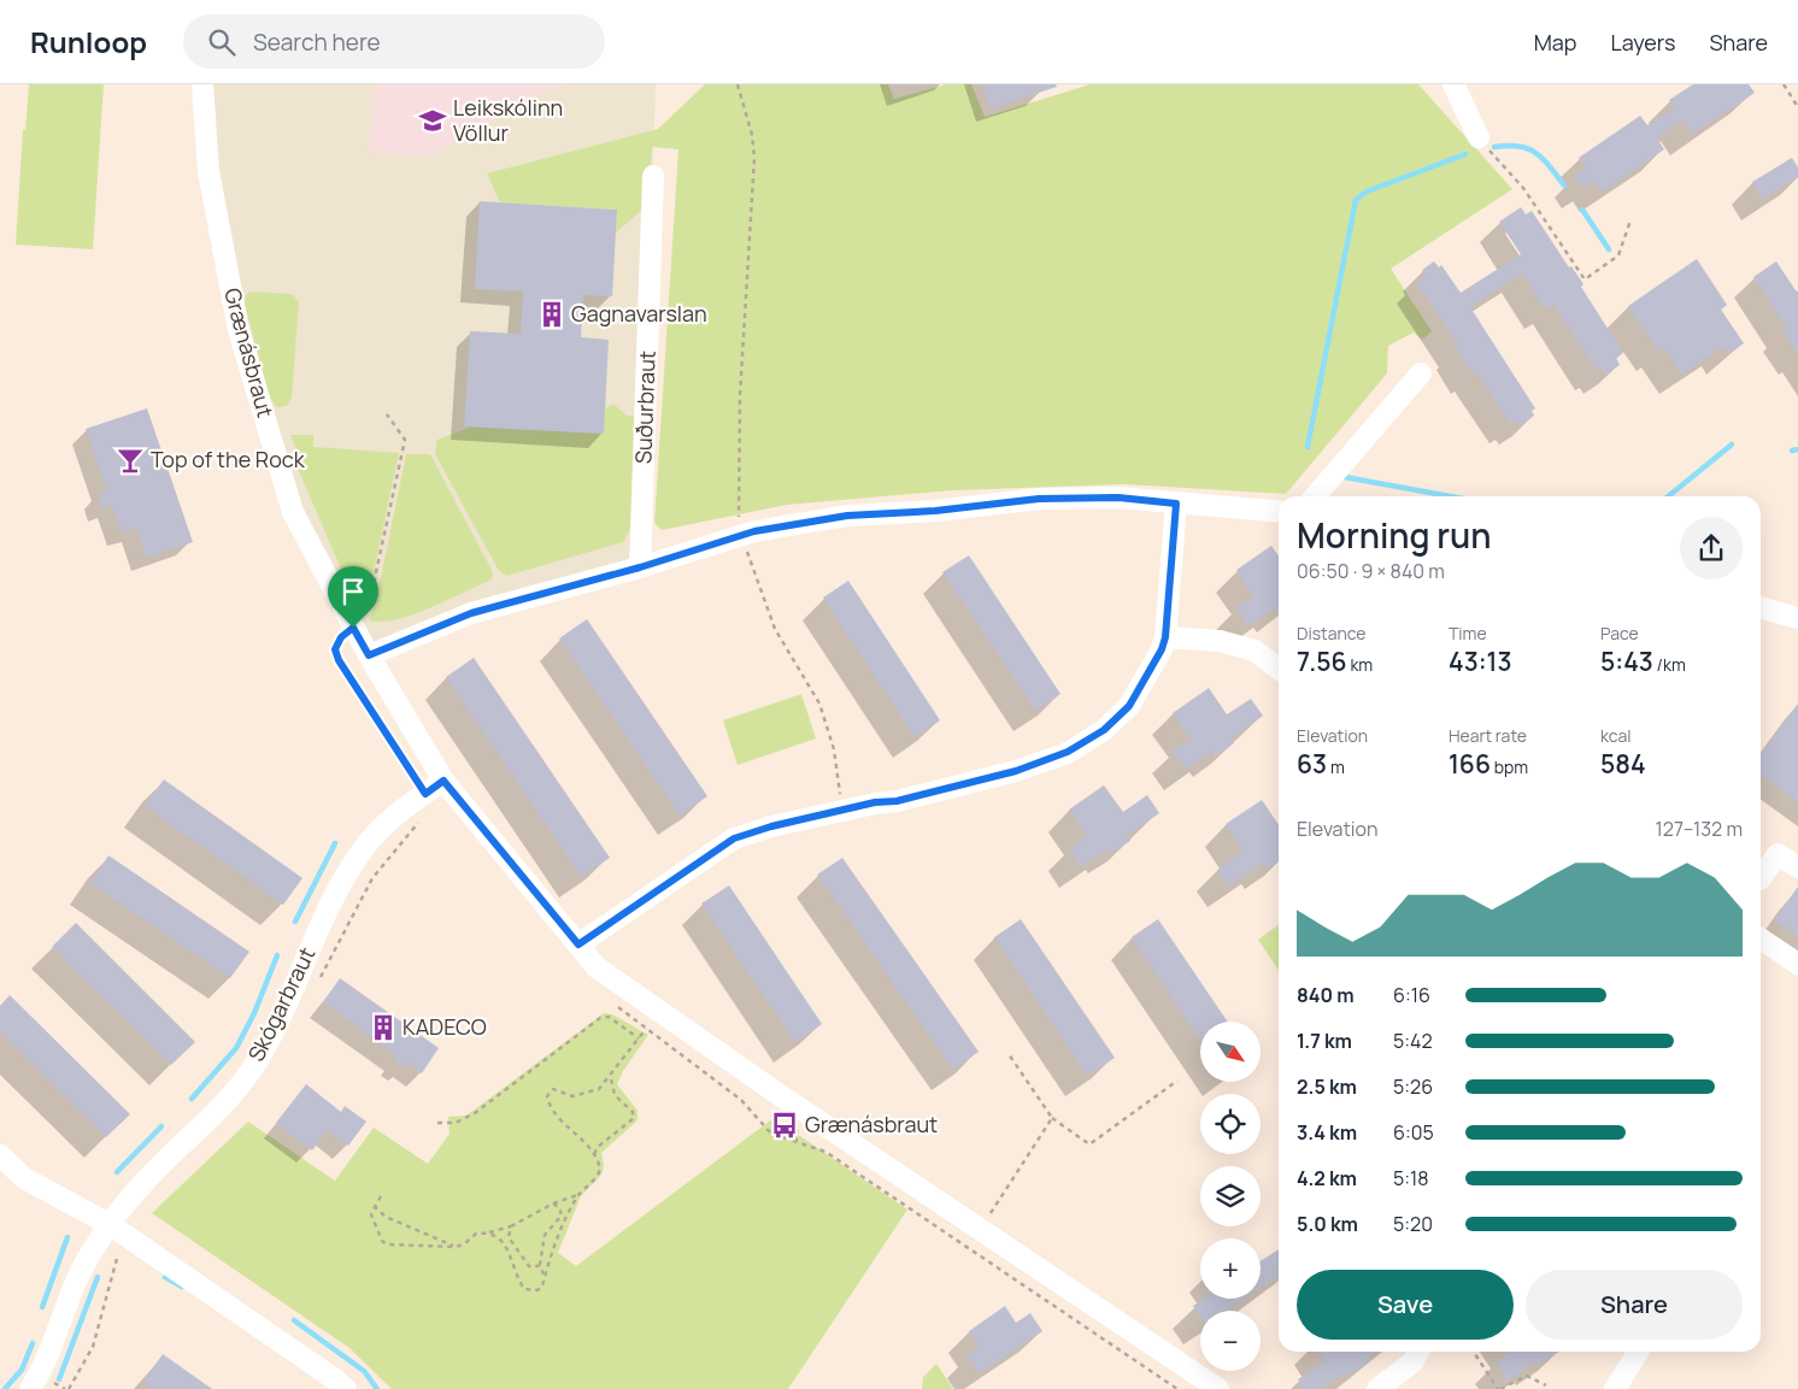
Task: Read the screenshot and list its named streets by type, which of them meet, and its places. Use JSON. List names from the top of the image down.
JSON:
{
  "streets": {
    "street": ["Grænásbraut", "Suðurbraut", "Skógarbraut"]
  },
  "crossings": [
    ["Grænásbraut", "Skógarbraut"]
  ],
  "places": {
    "school or university": ["Leikskólinn Völlur"],
    "building": ["Gagnavarslan", "KADECO"],
    "bar": ["Top of the Rock"],
    "bus stop": ["Grænásbraut"]
  },
  "north": "bottom right",
  "page": {
    "header": "Runloop",
    "search": "Search here",
    "nav": ["Map", "Layers", "Share"],
    "heading": ["Morning run", "06:50 · 9 × 840 m"],
    "stats": [
      ["Distance", "7.56 km"],
      ["Time", "43:13"],
      ["Pace", "5:43 /km"],
      ["Elevation", "63 m"],
      ["Heart rate", "166 bpm"],
      ["kcal", "584"]
    ],
    "chart": ["Elevation", "127–132 m"],
    "list": [
      {
        "name": "840 m",
        "note": "6:16"
      },
      {
        "name": "1.7 km",
        "note": "5:42"
      },
      {
        "name": "2.5 km",
        "note": "5:26"
      },
      {
        "name": "3.4 km",
        "note": "6:05"
      },
      {
        "name": "4.2 km",
        "note": "5:18"
      },
      {
        "name": "5.0 km",
        "note": "5:20"
      }
    ],
    "map_buttons": ["+", "−"],
    "buttons": ["Save", "Share"]
  }
}
